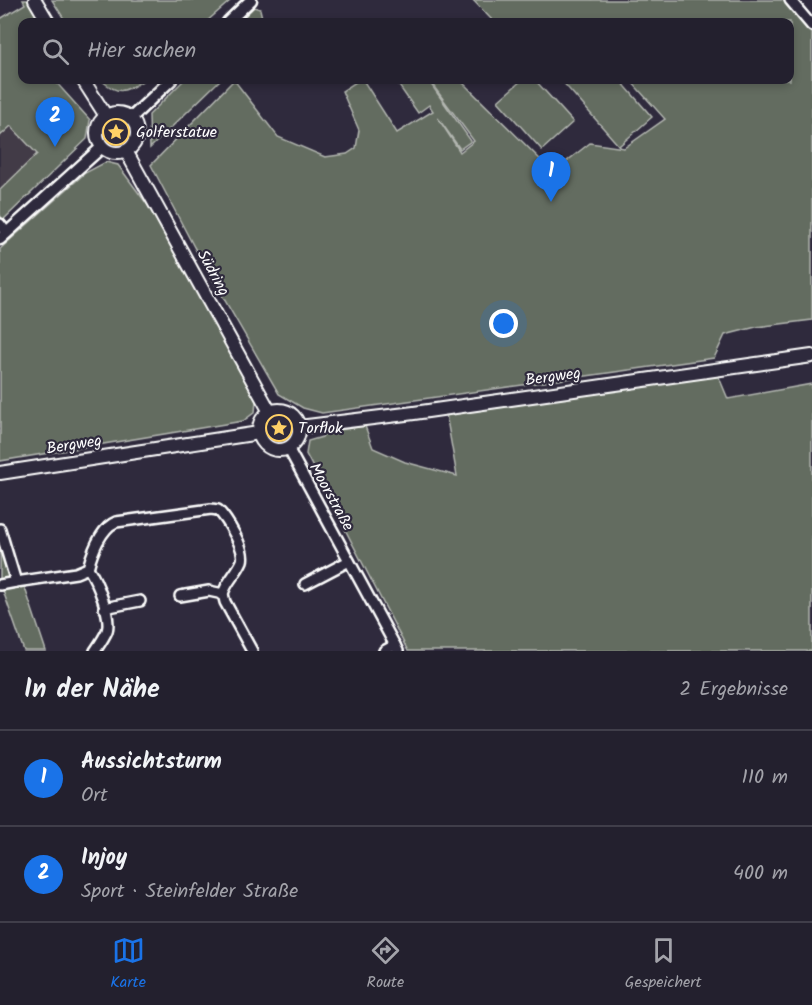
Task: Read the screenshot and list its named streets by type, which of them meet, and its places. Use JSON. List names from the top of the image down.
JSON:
{
  "streets": {
    "main road": ["Südring", "Bergweg"],
    "street": ["Moorstraße"]
  },
  "crossings": [
    ["Südring", "Bergweg"],
    ["Südring", "Moorstraße"],
    ["Bergweg", "Moorstraße"]
  ],
  "places": {
    "place": ["Golferstatue", "Torflok"]
  },
  "page": {
    "search": "Hier suchen",
    "pins": ["2", "1"],
    "heading": ["In der Nähe", "2 Ergebnisse"],
    "list": [
      {
        "mark": "1",
        "name": "Aussichtsturm",
        "note": "Ort",
        "value": "110 m"
      },
      {
        "mark": "2",
        "name": "Injoy",
        "note": "Sport · Steinfelder Straße",
        "value": "400 m"
      }
    ],
    "nav": ["Karte", "Route", "Gespeichert"]
  }
}
